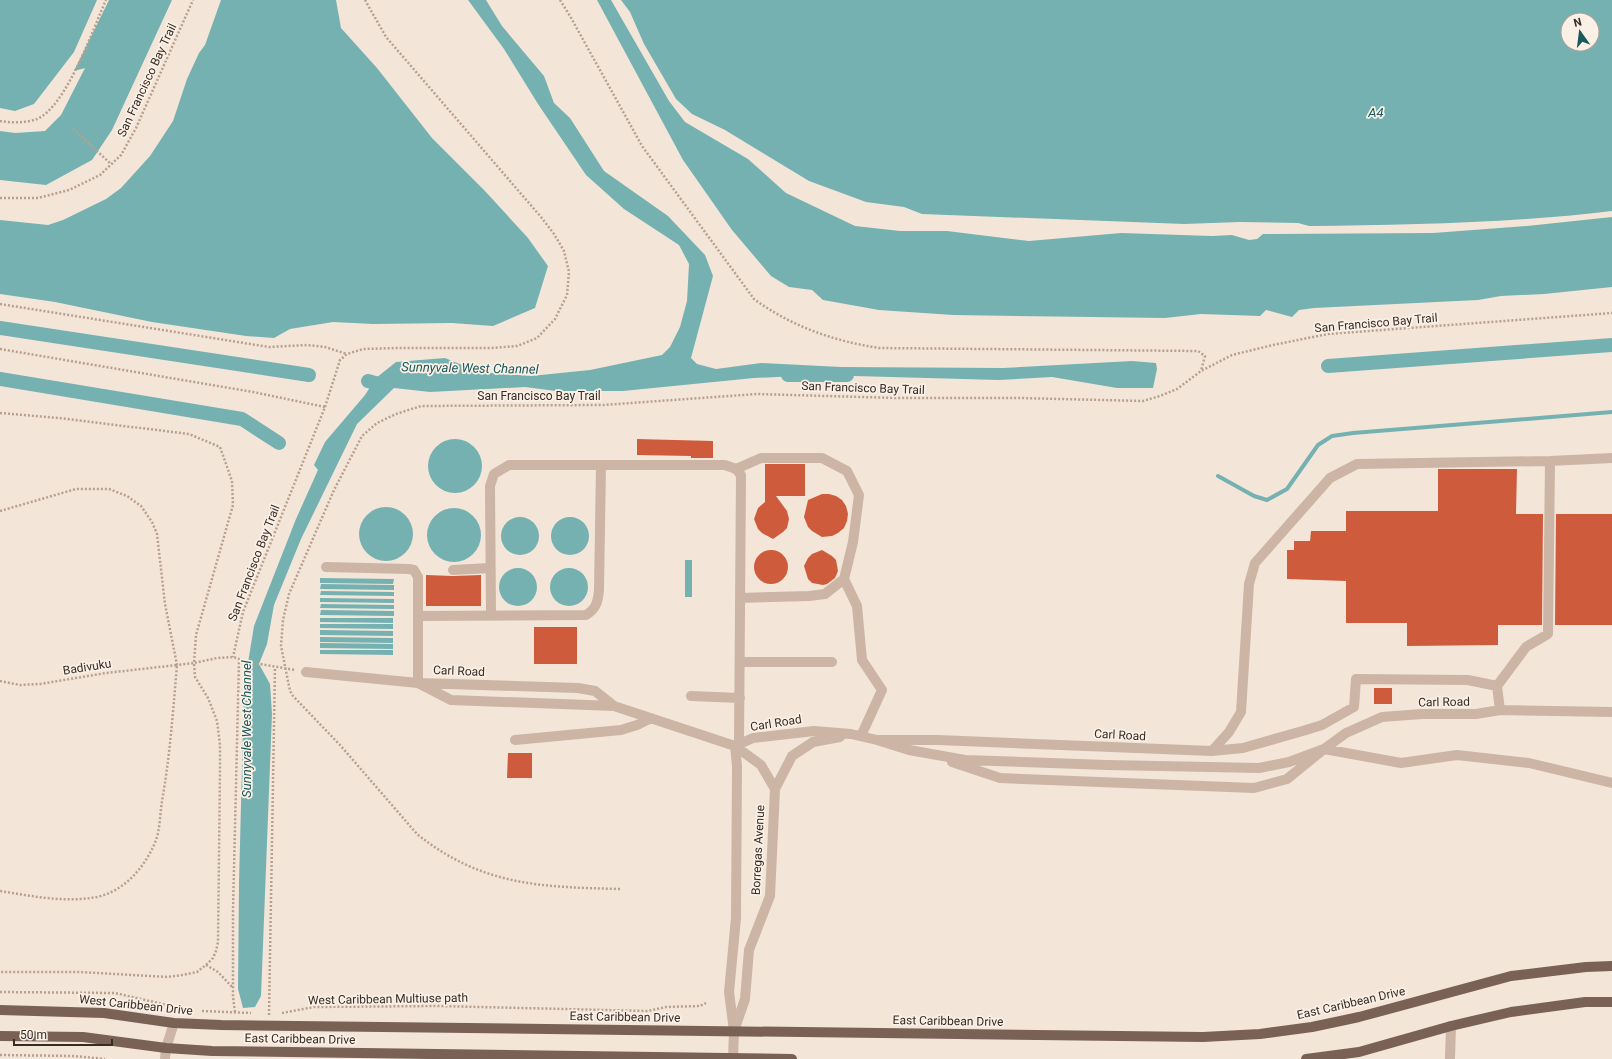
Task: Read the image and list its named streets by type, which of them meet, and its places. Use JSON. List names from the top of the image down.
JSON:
{
  "streets": {
    "main road": ["East Caribbean Drive", "West Caribbean Drive"],
    "street": ["Carl Road", "Borregas Avenue"],
    "path": ["San Francisco Bay Trail", "Badivuku", "West Caribbean Multiuse path"]
  },
  "crossings": [
    ["San Francisco Bay Trail", "Badivuku"],
    ["Carl Road", "Borregas Avenue"],
    ["Borregas Avenue", "East Caribbean Drive"],
    ["East Caribbean Drive", "West Caribbean Drive"]
  ],
  "water": ["A4", "Sunnyvale West Channel"],
  "scale_bar": "50 m",
  "north": "top"
}
